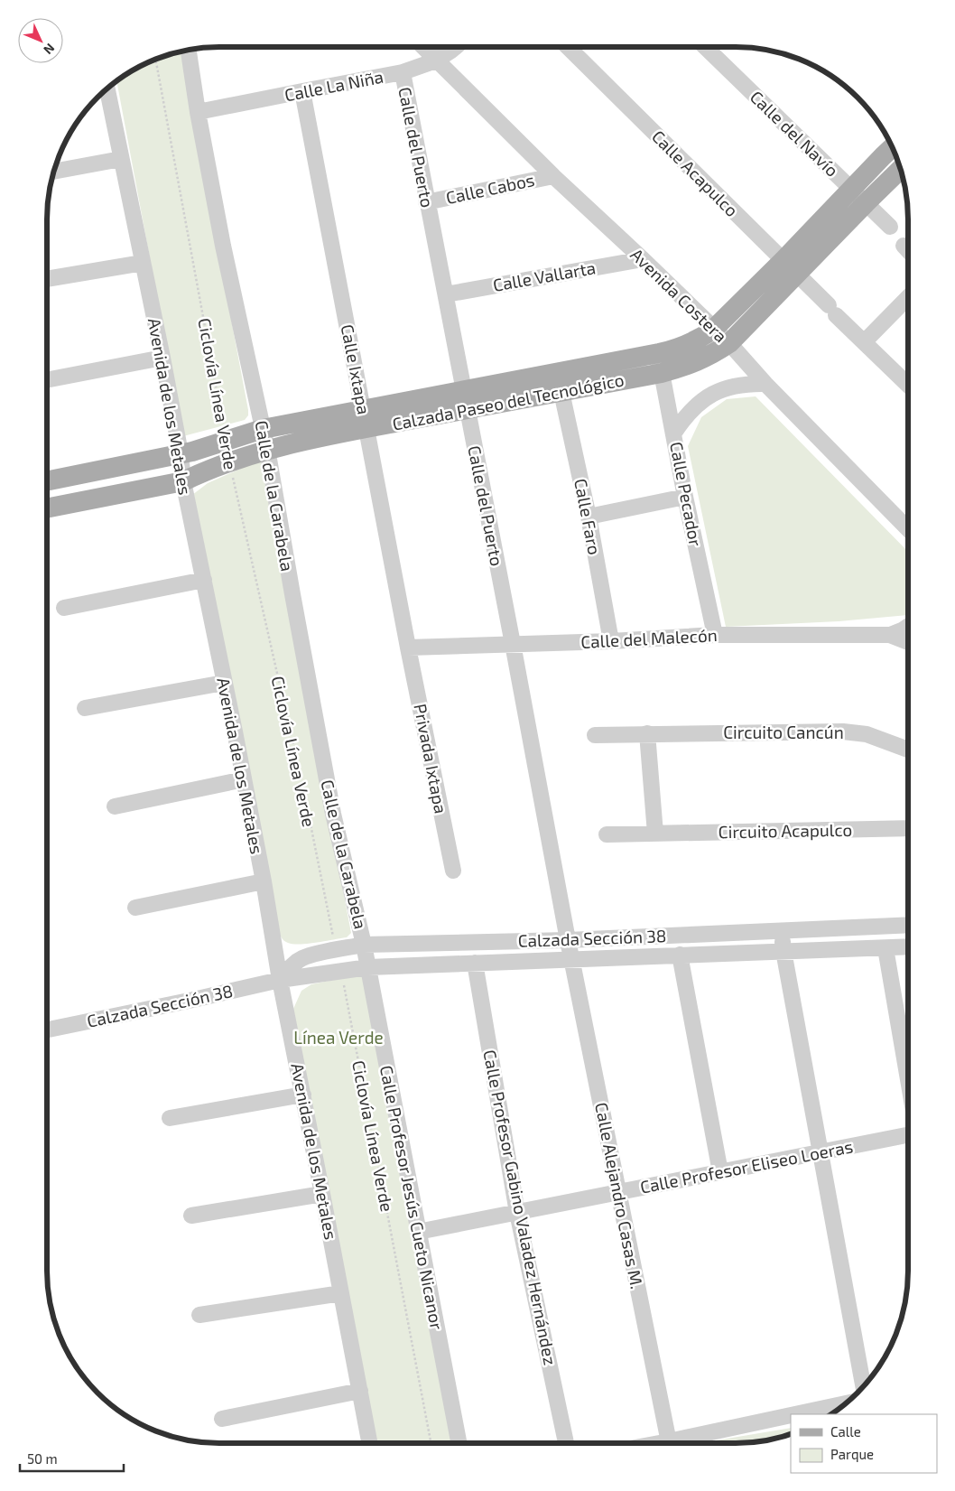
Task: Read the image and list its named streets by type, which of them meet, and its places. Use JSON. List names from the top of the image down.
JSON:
{
  "streets": {
    "main road": ["Calzada Paseo del Tecnológico"],
    "street": [
      "Calle La Niña",
      "Calle del Navío",
      "Calle del Puerto",
      "Calle Acapulco",
      "Calle Cabos",
      "Calle Vallarta",
      "Avenida Costera",
      "Calle Ixtapa",
      "Avenida de los Metales",
      "Calle Pecador",
      "Calle de la Carabela",
      "Calle Faro",
      "Calle del Malecón",
      "Circuito Cancún",
      "Privada Ixtapa",
      "Circuito Acapulco",
      "Calzada Sección 38",
      "Calle Profesor Eliseo Loeras",
      "Calle Alejandro Casas M.",
      "Calle Profesor Jesús Cueto Nicanor",
      "Calle Profesor Gabino Valadez Hernández"
    ],
    "path": ["Ciclovía Línea Verde"]
  },
  "crossings": [
    ["Calle La Niña", "Calle del Puerto"],
    ["Calle La Niña", "Avenida Costera"],
    ["Calle La Niña", "Calle Ixtapa"],
    ["Calle La Niña", "Calle de la Carabela"],
    ["Calle del Navío", "Calzada Paseo del Tecnológico"],
    ["Calle del Puerto", "Calle Cabos"],
    ["Calle del Puerto", "Calle Vallarta"],
    ["Calle del Puerto", "Calzada Paseo del Tecnológico"],
    ["Calle del Puerto", "Calle del Malecón"],
    ["Calle del Puerto", "Calzada Sección 38"],
    ["Calle del Puerto", "Calle Alejandro Casas M."],
    ["Calle Acapulco", "Calzada Paseo del Tecnológico"],
    ["Calle Cabos", "Avenida Costera"],
    ["Calle Vallarta", "Avenida Costera"],
    ["Avenida Costera", "Calzada Paseo del Tecnológico"],
    ["Calle Ixtapa", "Calzada Paseo del Tecnológico"],
    ["Calle Ixtapa", "Calle del Malecón"],
    ["Calle Ixtapa", "Privada Ixtapa"],
    ["Ciclovía Línea Verde", "Calzada Paseo del Tecnológico"],
    ["Ciclovía Línea Verde", "Calzada Sección 38"],
    ["Calzada Paseo del Tecnológico", "Avenida de los Metales"],
    ["Calzada Paseo del Tecnológico", "Calle Pecador"],
    ["Calzada Paseo del Tecnológico", "Calle de la Carabela"],
    ["Calzada Paseo del Tecnológico", "Calle Faro"],
    ["Avenida de los Metales", "Calzada Sección 38"],
    ["Calle Pecador", "Calle del Malecón"],
    ["Calle de la Carabela", "Calzada Sección 38"],
    ["Calle de la Carabela", "Calle Profesor Jesús Cueto Nicanor"],
    ["Calle Faro", "Calle del Malecón"],
    ["Calle del Malecón", "Privada Ixtapa"],
    ["Calzada Sección 38", "Calle Alejandro Casas M."],
    ["Calzada Sección 38", "Calle Profesor Jesús Cueto Nicanor"],
    ["Calzada Sección 38", "Calle Profesor Gabino Valadez Hernández"],
    ["Calle Profesor Eliseo Loeras", "Calle Alejandro Casas M."],
    ["Calle Profesor Eliseo Loeras", "Calle Profesor Jesús Cueto Nicanor"],
    ["Calle Profesor Eliseo Loeras", "Calle Profesor Gabino Valadez Hernández"]
  ],
  "parks": ["Línea Verde"],
  "legend": ["Calle", "Parque"],
  "scale_bar": "50 m",
  "north": "bottom right"
}
